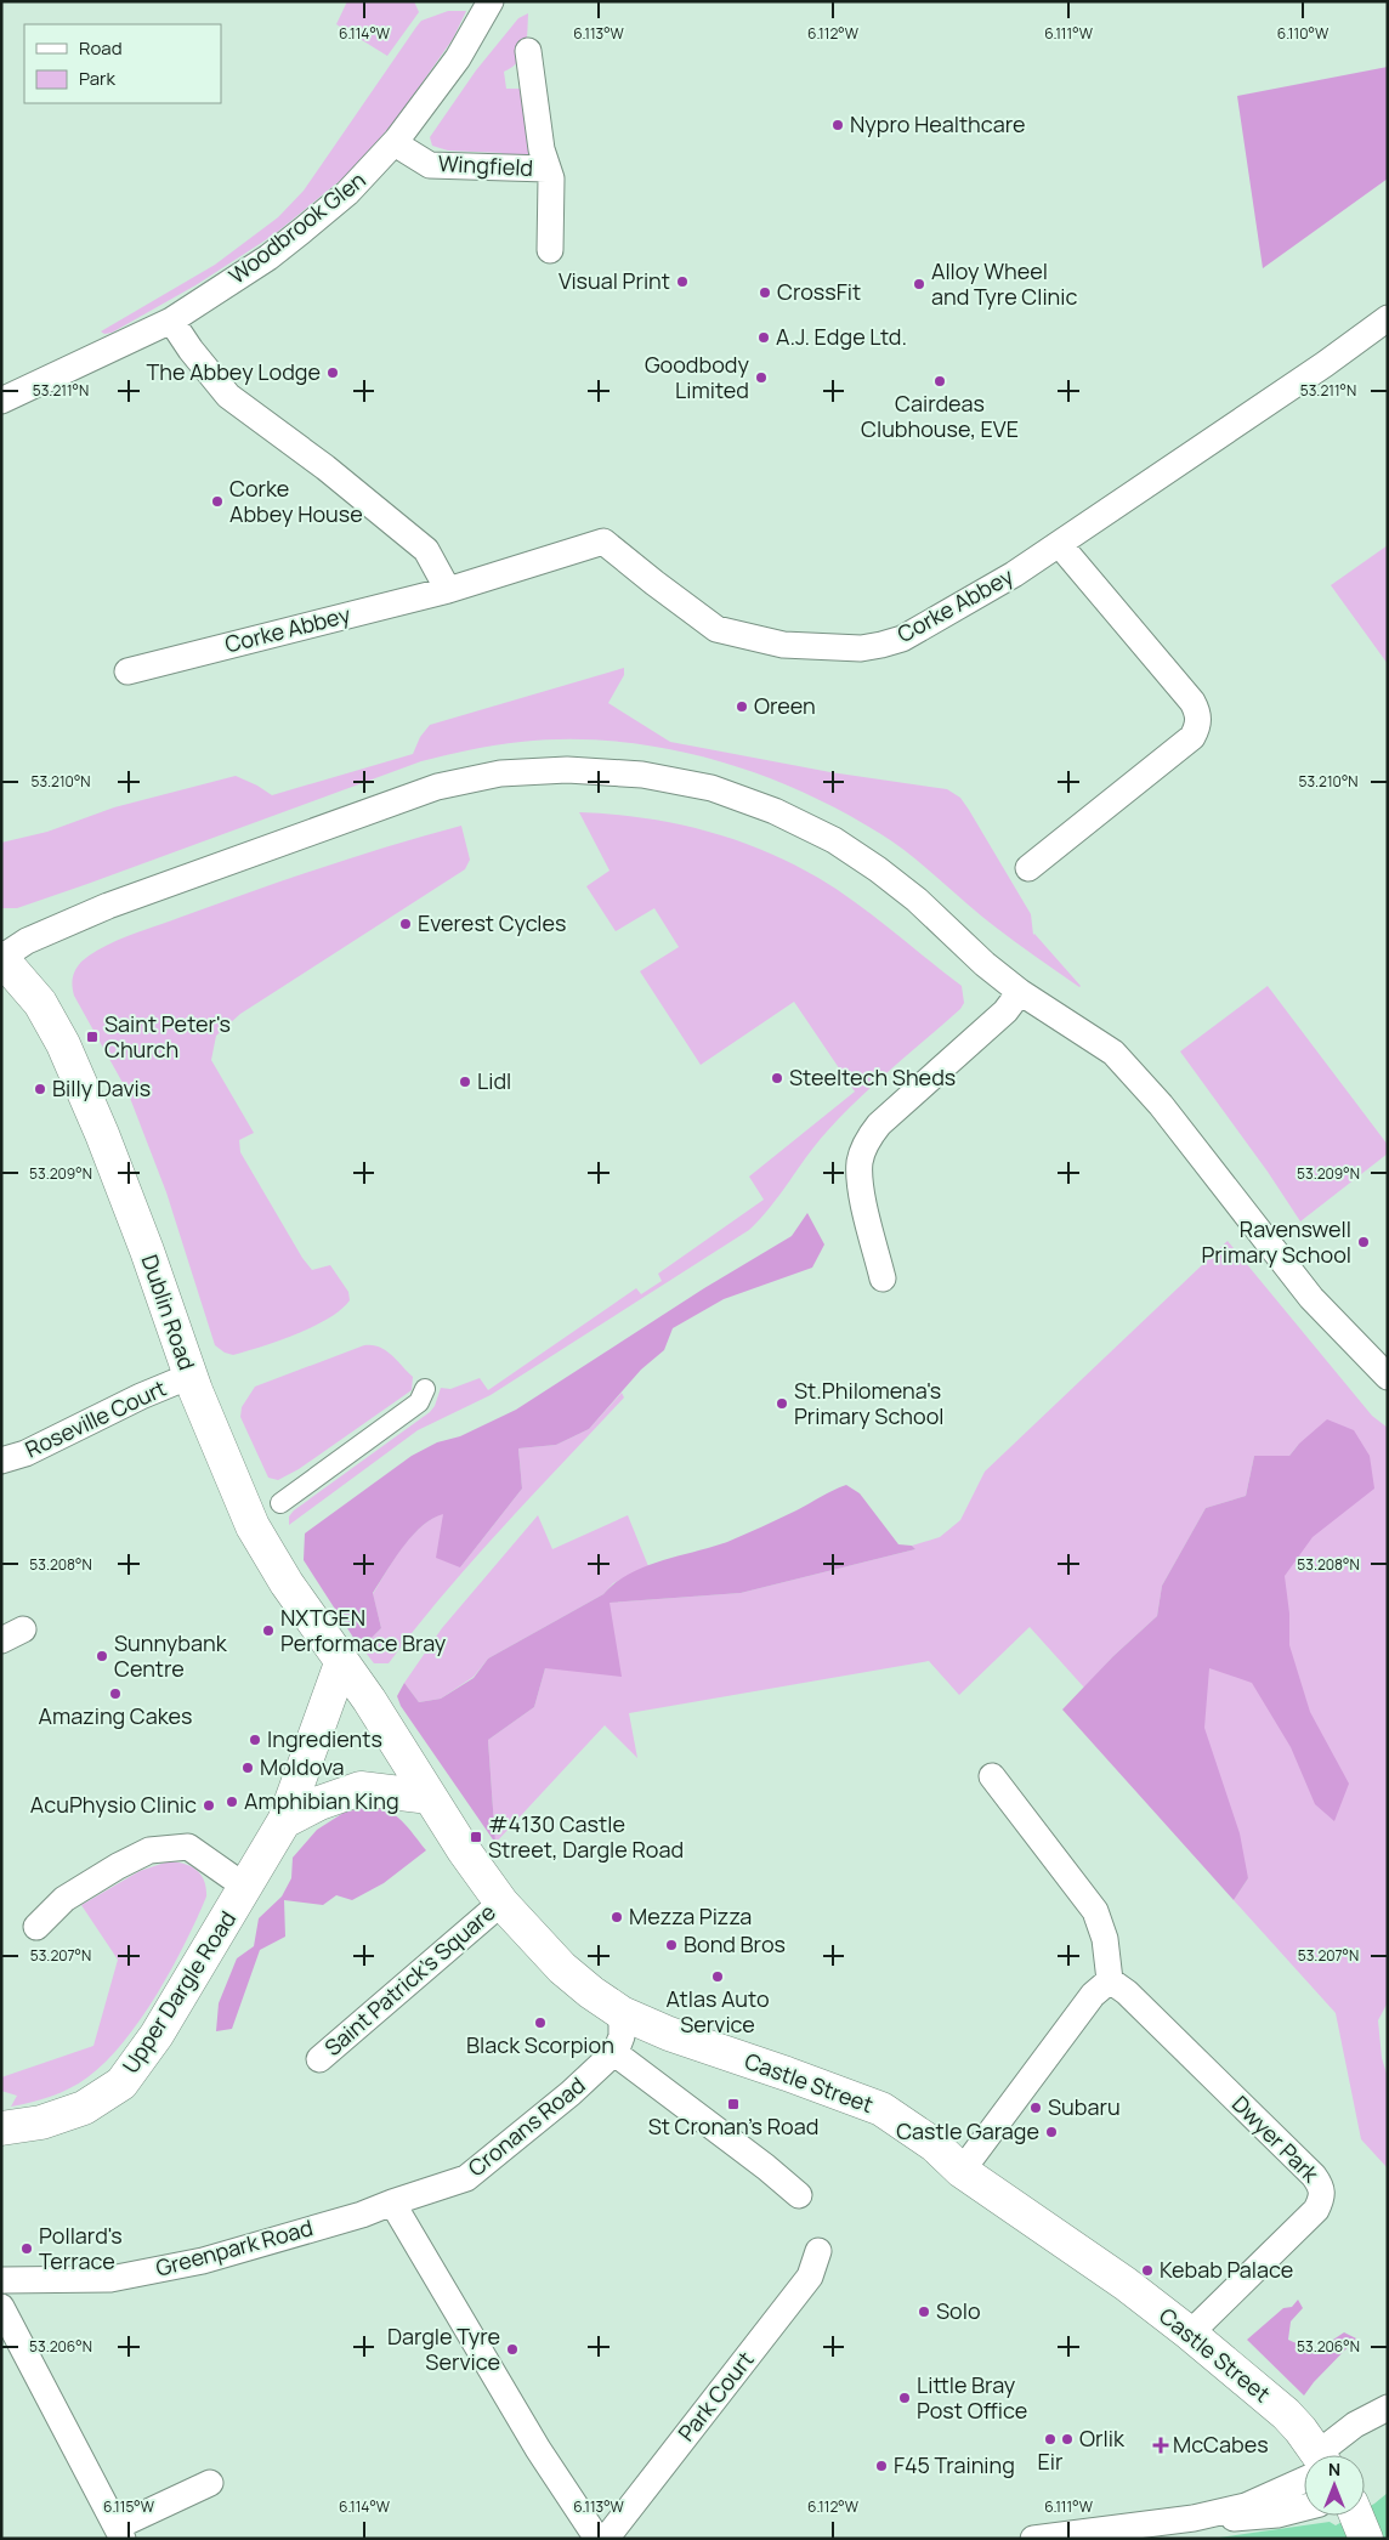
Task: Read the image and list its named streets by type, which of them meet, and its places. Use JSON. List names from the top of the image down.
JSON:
{
  "streets": {
    "main road": ["Dublin Road", "Upper Dargle Road", "Castle Street"],
    "street": [
      "Wingfield",
      "Woodbrook Glen",
      "Corke Abbey",
      "Roseville Court",
      "Saint Patrick's Square",
      "Cronans Road",
      "Dwyer Park",
      "Greenpark Road",
      "Park Court"
    ]
  },
  "crossings": [
    ["Wingfield", "Woodbrook Glen"],
    ["Dublin Road", "Roseville Court"],
    ["Dublin Road", "Upper Dargle Road"],
    ["Dublin Road", "Castle Street"],
    ["Saint Patrick's Square", "Castle Street"],
    ["Upper Dargle Road", "Castle Street"],
    ["Castle Street", "Cronans Road"],
    ["Castle Street", "Dwyer Park"],
    ["Cronans Road", "Greenpark Road"]
  ],
  "places": {
    "other": [
      "Nypro Healthcare",
      "Visual Print",
      "Alloy Wheel and Tyre Clinic",
      "CrossFit",
      "A.J. Edge Ltd.",
      "The Abbey Lodge",
      "Goodbody Limited",
      "Cairdeas Clubhouse, EVE",
      "Corke Abbey House",
      "Oreen",
      "Everest Cycles",
      "Steeltech Sheds",
      "Lidl",
      "Billy Davis",
      "Ravenswell Primary School",
      "St.Philomena's Primary School",
      "NXTGEN Performace Bray",
      "Sunnybank Centre",
      "Amazing Cakes",
      "Ingredients",
      "Moldova",
      "Amphibian King",
      "AcuPhysio Clinic",
      "Mezza Pizza",
      "Bond Bros",
      "Atlas Auto Service",
      "Black Scorpion",
      "Subaru",
      "Castle Garage",
      "Pollard's Terrace",
      "Kebab Palace",
      "Solo",
      "Dargle Tyre Service",
      "Little Bray Post Office",
      "Eir",
      "Orlik",
      "F45 Training"
    ],
    "transit": ["Saint Peter's Church", "#4130 Castle Street, Dargle Road", "St Cronan's Road"],
    "health": ["McCabes"]
  },
  "legend": ["Road", "Park"],
  "north": "top",
  "coordinates": [
    "6.114°W",
    "6.113°W",
    "6.112°W",
    "6.111°W",
    "6.110°W",
    "53.211°N",
    "53.210°N",
    "53.209°N",
    "53.208°N",
    "53.207°N",
    "53.206°N",
    "6.115°W"
  ]
}
